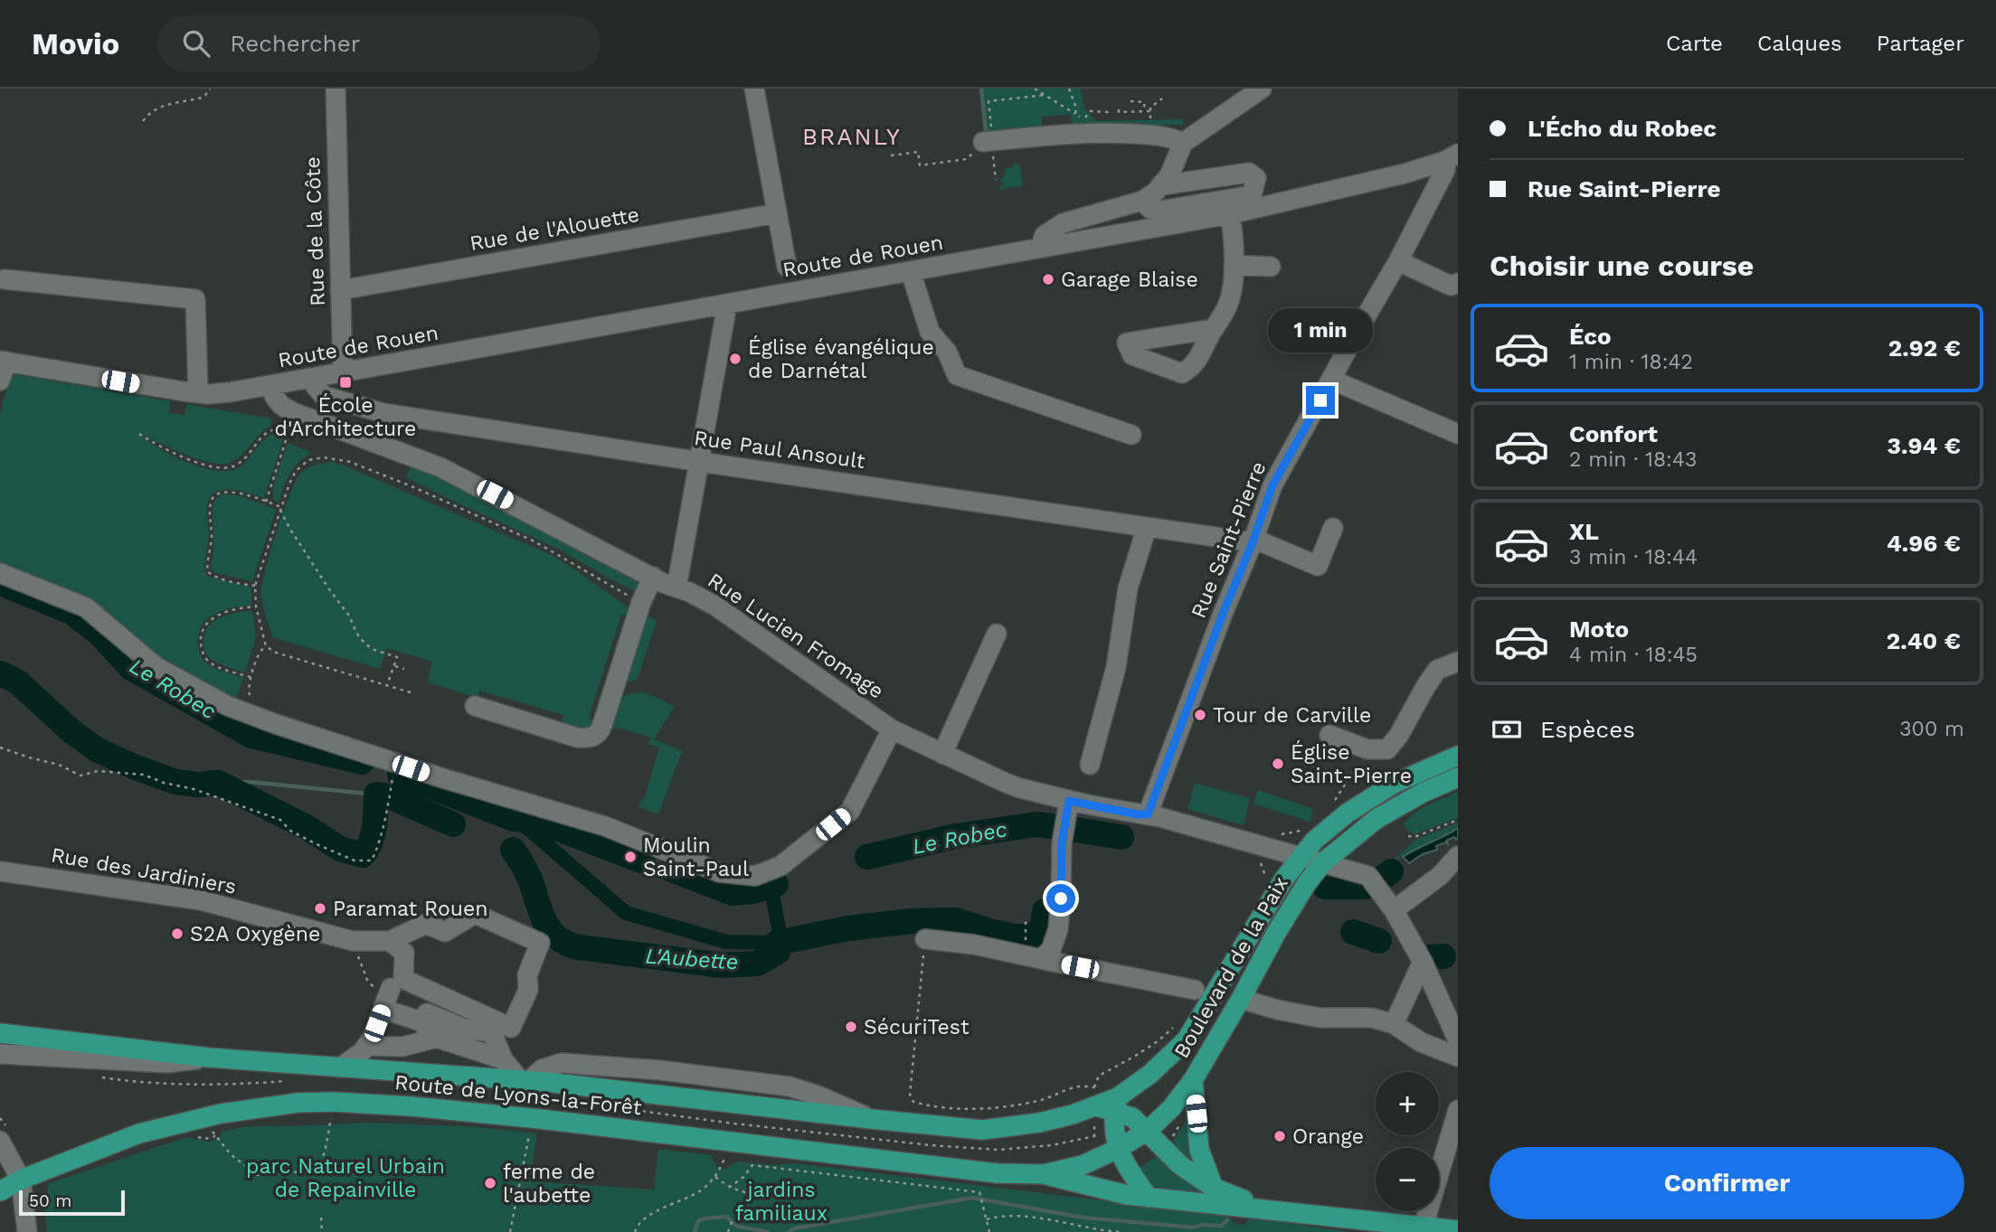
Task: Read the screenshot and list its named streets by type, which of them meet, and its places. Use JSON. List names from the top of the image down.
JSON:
{
  "streets": {
    "main road": ["Boulevard de la Paix", "Route de Lyons-la-Forêt"],
    "street": [
      "Rue de l'Alouette",
      "Rue de la Côte",
      "Route de Rouen",
      "Rue Paul Ansoult",
      "Rue Saint-Pierre",
      "Rue Lucien Fromage",
      "Rue des Jardiniers"
    ]
  },
  "crossings": [
    ["Rue de l'Alouette", "Rue de la Côte"],
    ["Rue de la Côte", "Route de Rouen"],
    ["Route de Rouen", "Rue Paul Ansoult"],
    ["Route de Rouen", "Rue Saint-Pierre"],
    ["Route de Rouen", "Rue Lucien Fromage"],
    ["Rue Paul Ansoult", "Rue Saint-Pierre"],
    ["Rue Saint-Pierre", "Rue Lucien Fromage"],
    ["Rue Lucien Fromage", "Boulevard de la Paix"],
    ["Boulevard de la Paix", "Route de Lyons-la-Forêt"]
  ],
  "districts": ["BRANLY"],
  "water": ["Le Robec", "L'Aubette"],
  "parks": ["parc Naturel Urbain de Repainville", "jardins familiaux"],
  "places": {
    "other": [
      "Garage Blaise",
      "Église évangélique de Darnétal",
      "Tour de Carville",
      "Église Saint-Pierre",
      "Moulin Saint-Paul",
      "Paramat Rouen",
      "S2A Oxygène",
      "SécuriTest",
      "Orange",
      "ferme de l'aubette"
    ],
    "transit": ["École d'Architecture"]
  },
  "scale_bar": "50 m",
  "page": {
    "header": "Movio",
    "search": "Rechercher",
    "nav": ["Carte", "Calques", "Partager"],
    "banner": ["L'Écho du Robec", "Rue Saint-Pierre"],
    "heading": "Choisir une course",
    "list": [
      {
        "name": "Éco",
        "note": "1 min · 18:42",
        "value": "2.92 €"
      },
      {
        "name": "Confort",
        "note": "2 min · 18:43",
        "value": "3.94 €"
      },
      {
        "name": "XL",
        "note": "3 min · 18:44",
        "value": "4.96 €"
      },
      {
        "name": "Moto",
        "note": "4 min · 18:45",
        "value": "2.40 €"
      }
    ],
    "bubble": "1 min",
    "pay": ["Espèces", "300 m"],
    "map_buttons": ["+", "−"],
    "buttons": "Confirmer",
    "scale": "50 m"
  }
}
